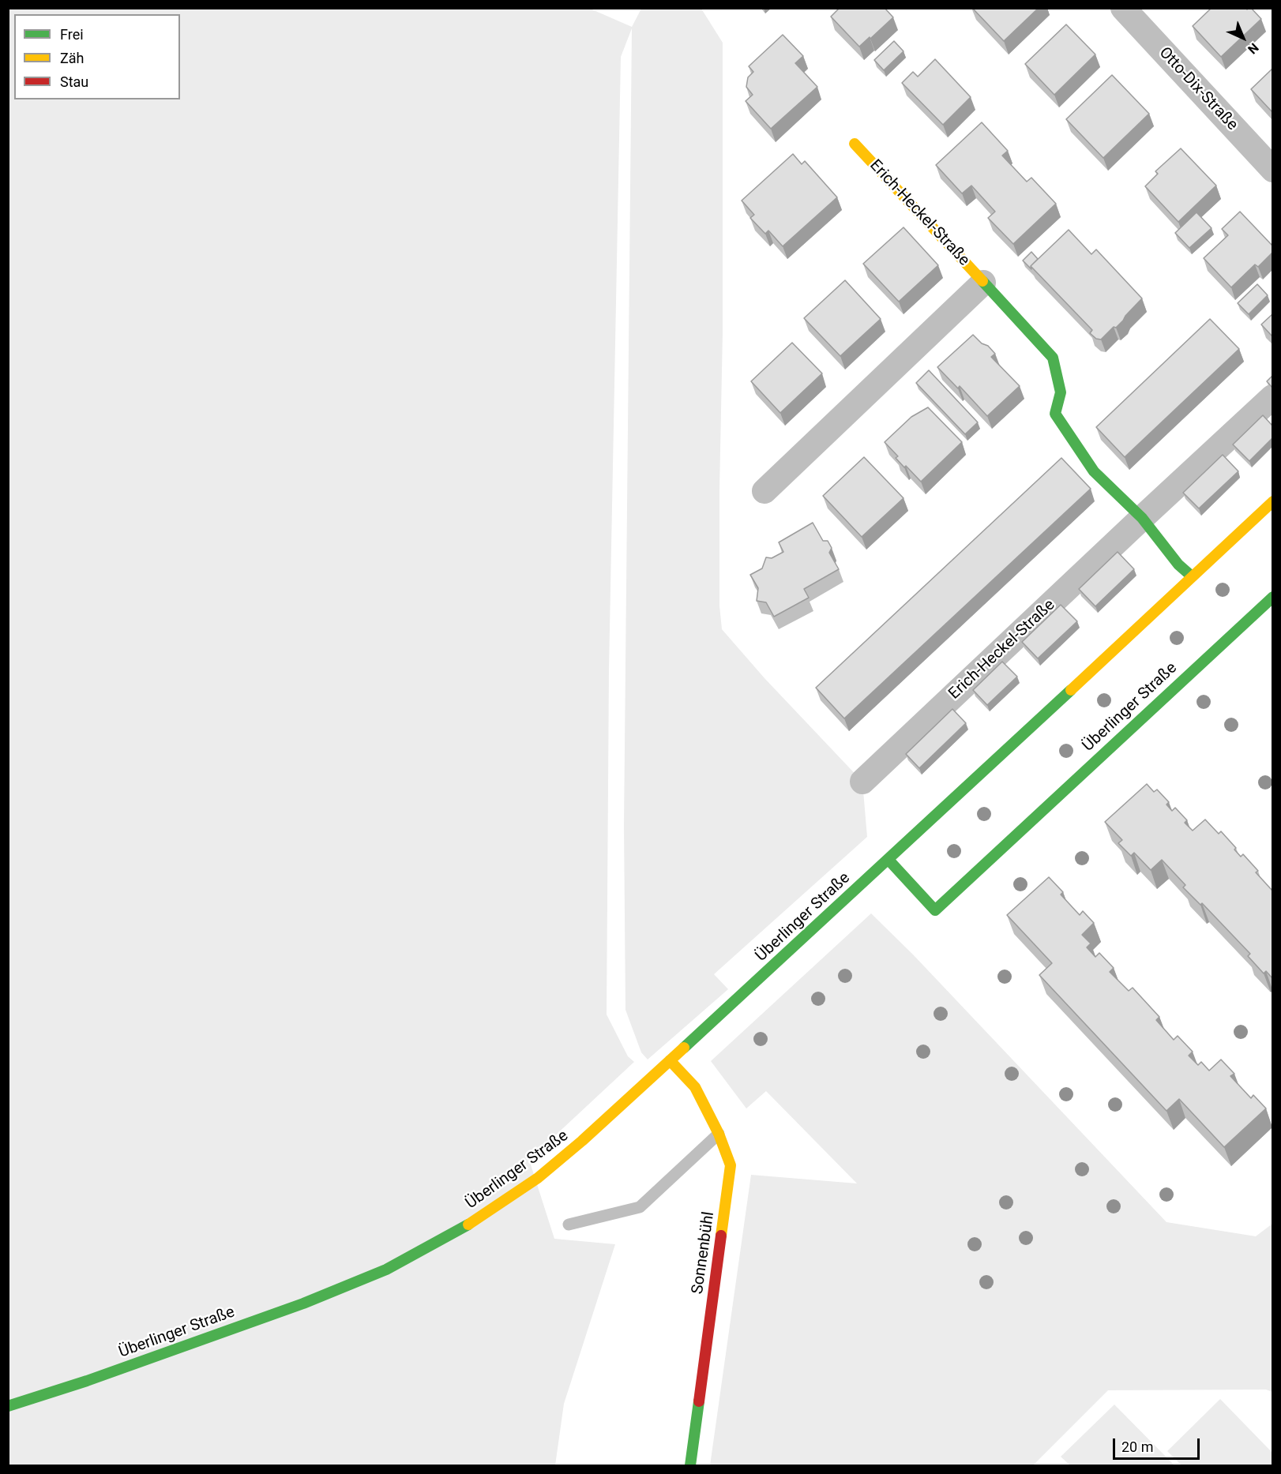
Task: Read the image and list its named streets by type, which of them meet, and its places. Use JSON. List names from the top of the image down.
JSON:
{
  "streets": {
    "street": [
      "Otto-Dix-Straße",
      "Erich-Heckel-Straße",
      "Überlinger Straße",
      "Sonnenbühl"
    ]
  },
  "crossings": [
    ["Erich-Heckel-Straße", "Überlinger Straße"],
    ["Überlinger Straße", "Sonnenbühl"]
  ],
  "legend": ["Frei", "Zäh", "Stau"],
  "scale_bar": "20 m",
  "north": "bottom right"
}
